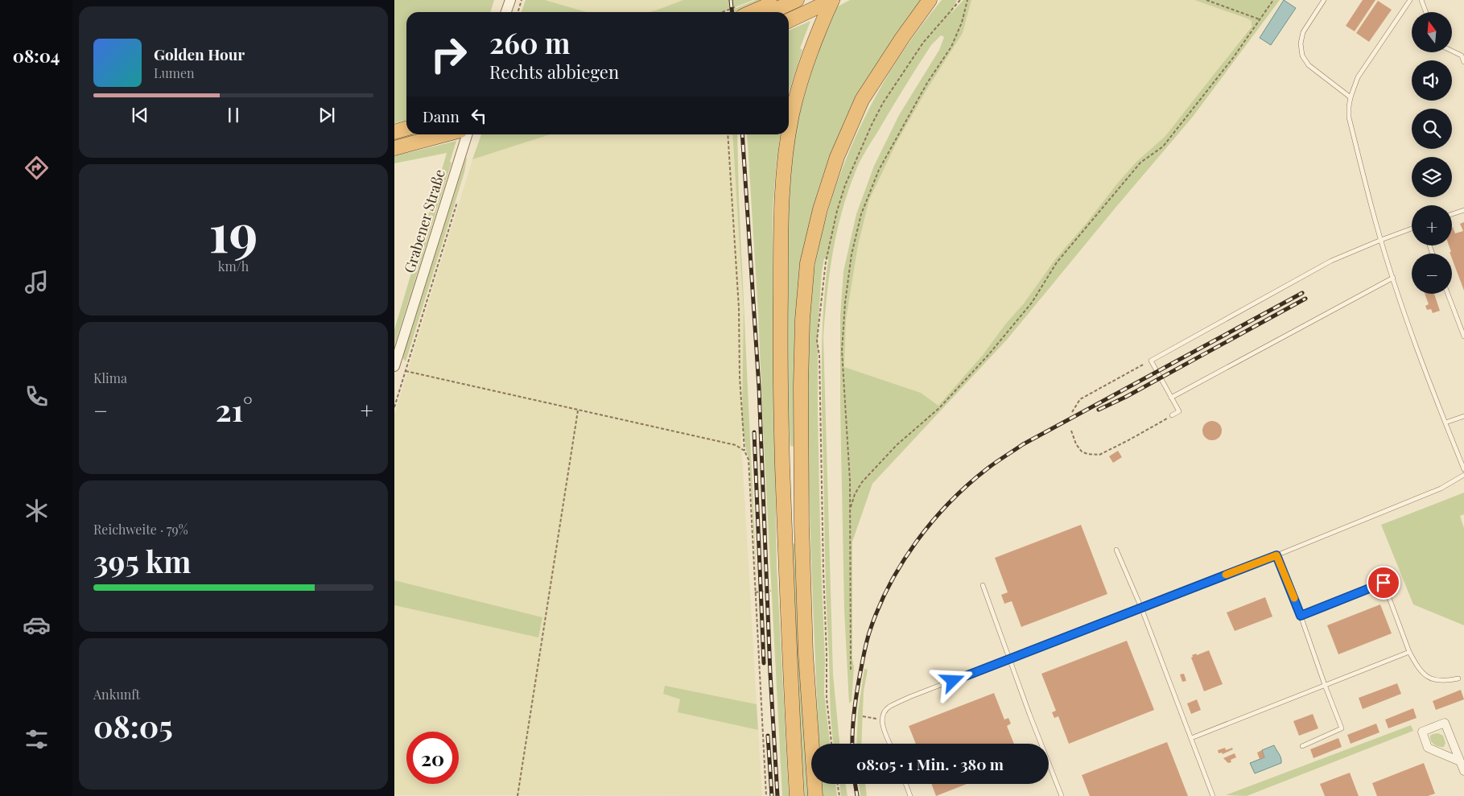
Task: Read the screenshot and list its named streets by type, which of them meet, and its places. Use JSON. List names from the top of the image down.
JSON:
{
  "streets": {
    "street": ["Grabener Straße"]
  },
  "north": "top",
  "page": {
    "tabs": "08:04",
    "map_buttons": ["+", "−"],
    "turn": ["260 m", "Rechts abbiegen"],
    "song": ["Golden Hour", "Lumen"],
    "then": "Dann",
    "tile": [
      ["19", "km/h"],
      "Klima",
      ["Reichweite · 79%", "395 km"],
      ["Ankunft", "08:05"]
    ],
    "heat": ["−", "21°", "+"],
    "limit": "20",
    "trip": "08:05 · 1 Min. · 380 m"
  }
}
